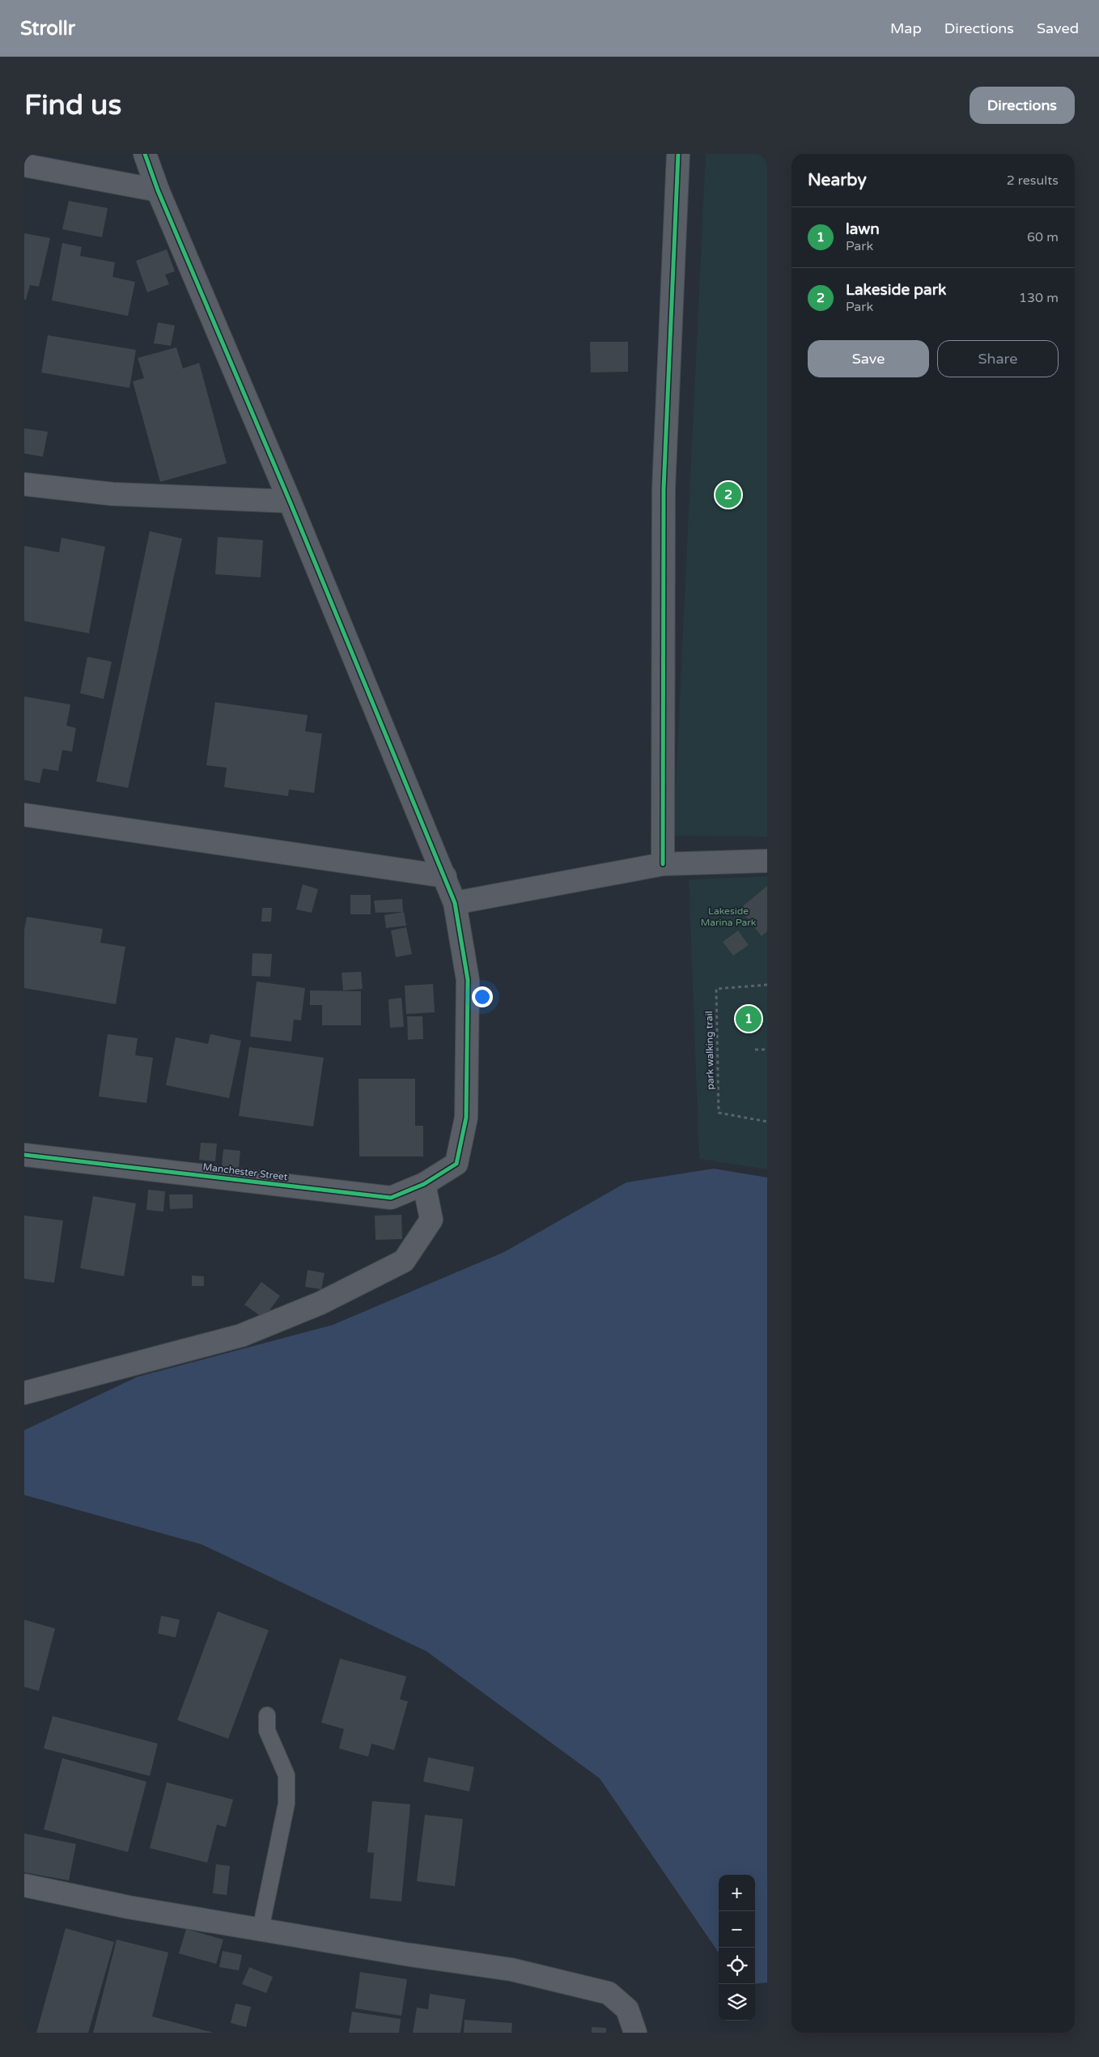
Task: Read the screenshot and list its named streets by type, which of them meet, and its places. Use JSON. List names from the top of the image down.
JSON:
{
  "streets": {
    "street": ["Manchester Street"],
    "path": ["park walking trail"]
  },
  "parks": ["Lakeside Marina Park"],
  "page": {
    "header": "Strollr",
    "nav": ["Map", "Directions", "Saved"],
    "buttons": [
      "Directions",
      ["Save", "Share"]
    ],
    "title": "Find us",
    "heading": ["Nearby", "2 results"],
    "list": [
      {
        "mark": "1",
        "name": "lawn",
        "note": "Park",
        "value": "60 m"
      },
      {
        "mark": "2",
        "name": "Lakeside park",
        "note": "Park",
        "value": "130 m"
      }
    ],
    "pins": ["2", "1"],
    "map_buttons": ["+", "−"]
  }
}
